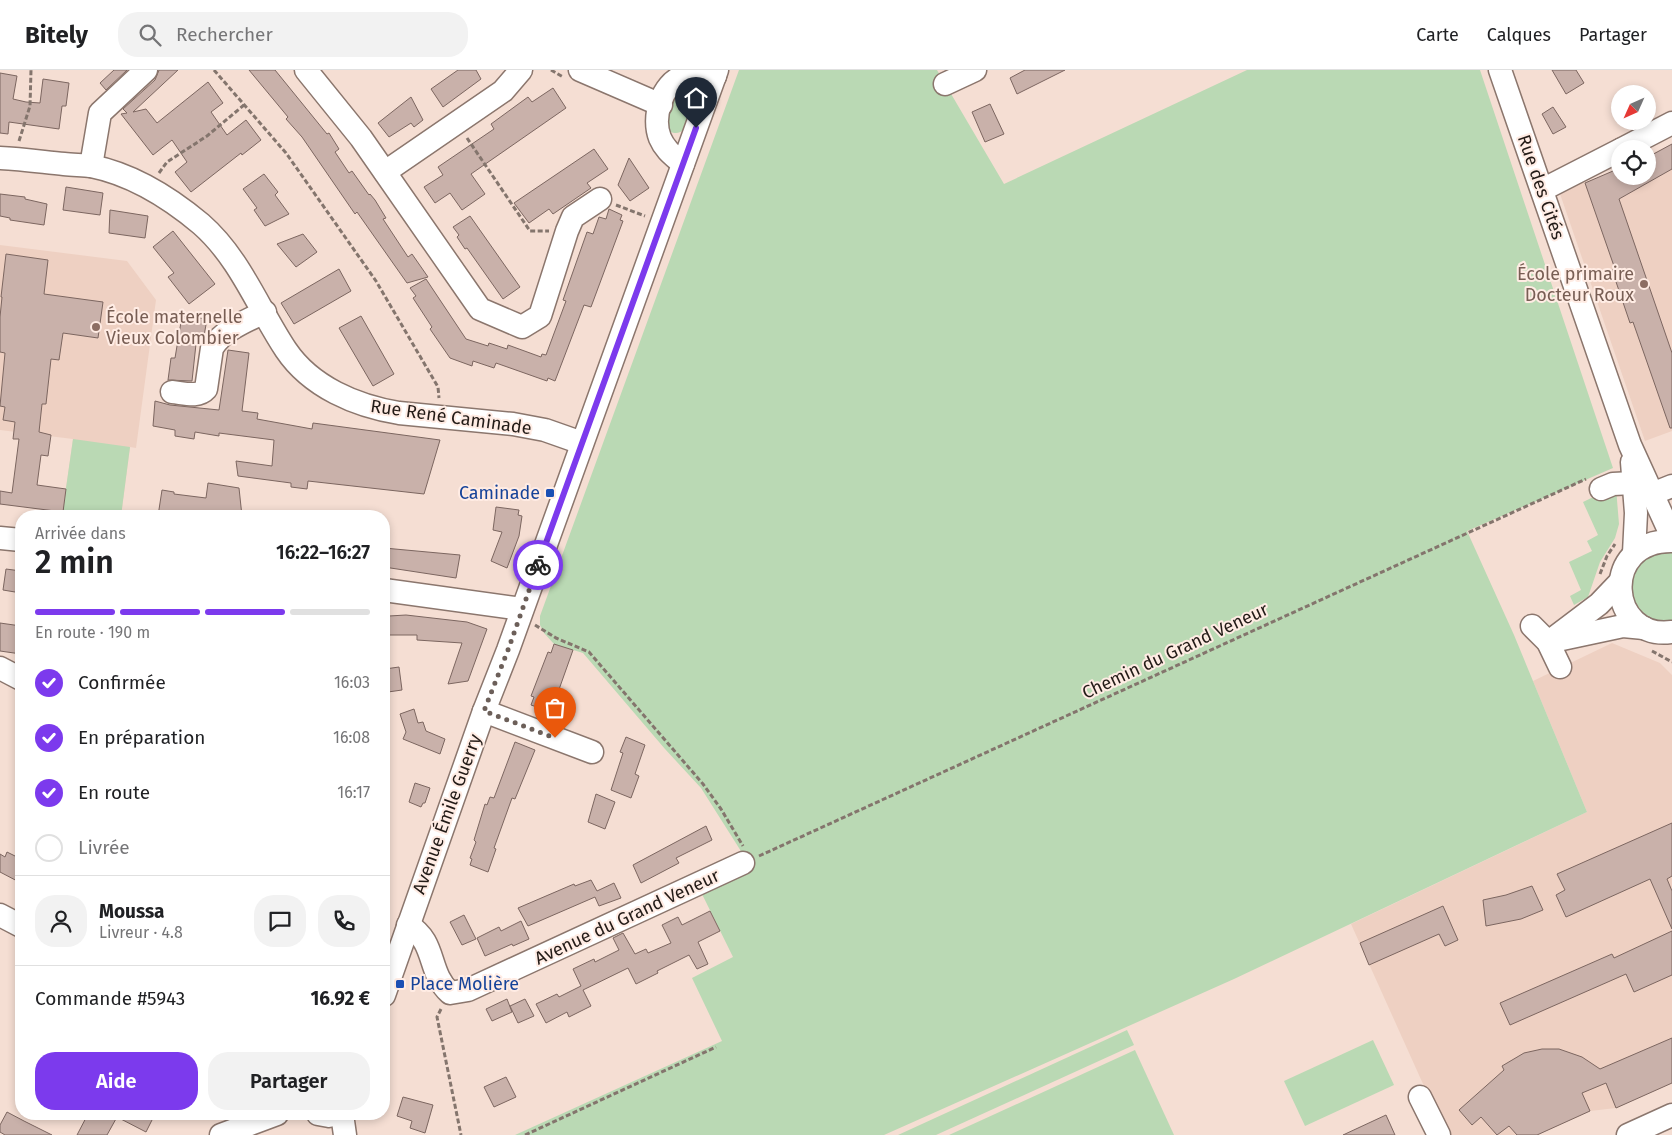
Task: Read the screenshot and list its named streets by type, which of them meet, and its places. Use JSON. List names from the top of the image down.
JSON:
{
  "streets": {
    "street": [
      "Rue des Cités",
      "Rue René Caminade",
      "Avenue Émile Guerry",
      "Avenue du Grand Veneur"
    ],
    "path": ["Chemin du Grand Veneur"]
  },
  "crossings": [
    ["Rue René Caminade", "Avenue Émile Guerry"],
    ["Chemin du Grand Veneur", "Avenue du Grand Veneur"]
  ],
  "places": {
    "other": ["École primaire Docteur Roux", "École maternelle Vieux Colombier"],
    "transit": ["Caminade", "Place Molière"]
  },
  "north": "bottom left",
  "page": {
    "header": "Bitely",
    "search": "Rechercher",
    "nav": ["Carte", "Calques", "Partager"],
    "heading": ["2 min", "Arrivée dans", "16:22–16:27"],
    "panel": [
      "Moussa",
      "Livreur · 4.8",
      "Commande #5943",
      "16.92 €"
    ],
    "bar": "En route · 190 m",
    "list": [
      ["Confirmée", "16:03"],
      ["En préparation", "16:08"],
      ["En route", "16:17"],
      "Livrée"
    ],
    "buttons": ["Aide", "Partager"]
  }
}
